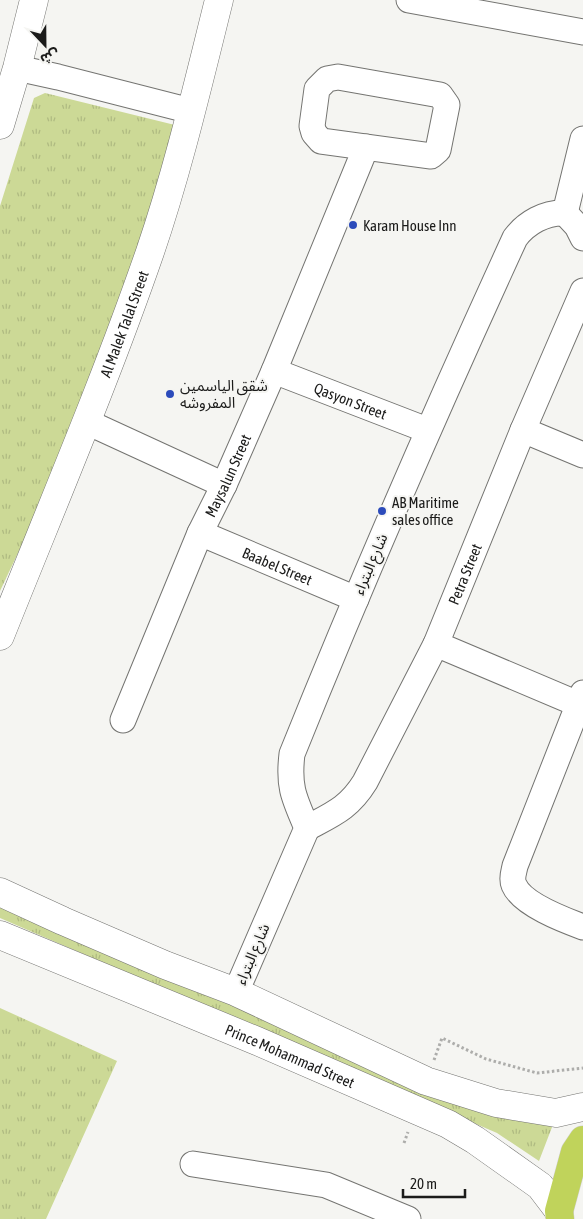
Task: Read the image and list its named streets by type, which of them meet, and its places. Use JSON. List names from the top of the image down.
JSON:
{
  "streets": {
    "main road": ["Al Malek Talal Street", "Prince Mohammad Street"],
    "street": [
      "Qasyon Street",
      "Maysalun Street",
      "شارع البتراء",
      "Baabel Street",
      "Petra Street"
    ]
  },
  "crossings": [
    ["Qasyon Street", "Maysalun Street"],
    ["Qasyon Street", "شارع البتراء"],
    ["Maysalun Street", "Baabel Street"],
    ["شارع البتراء", "Baabel Street"],
    ["شارع البتراء", "Petra Street"]
  ],
  "places": ["Karam House Inn", "شقق الياسمين المفروشه", "AB Maritime sales office"],
  "scale_bar": "20 m",
  "north": "bottom"
}
